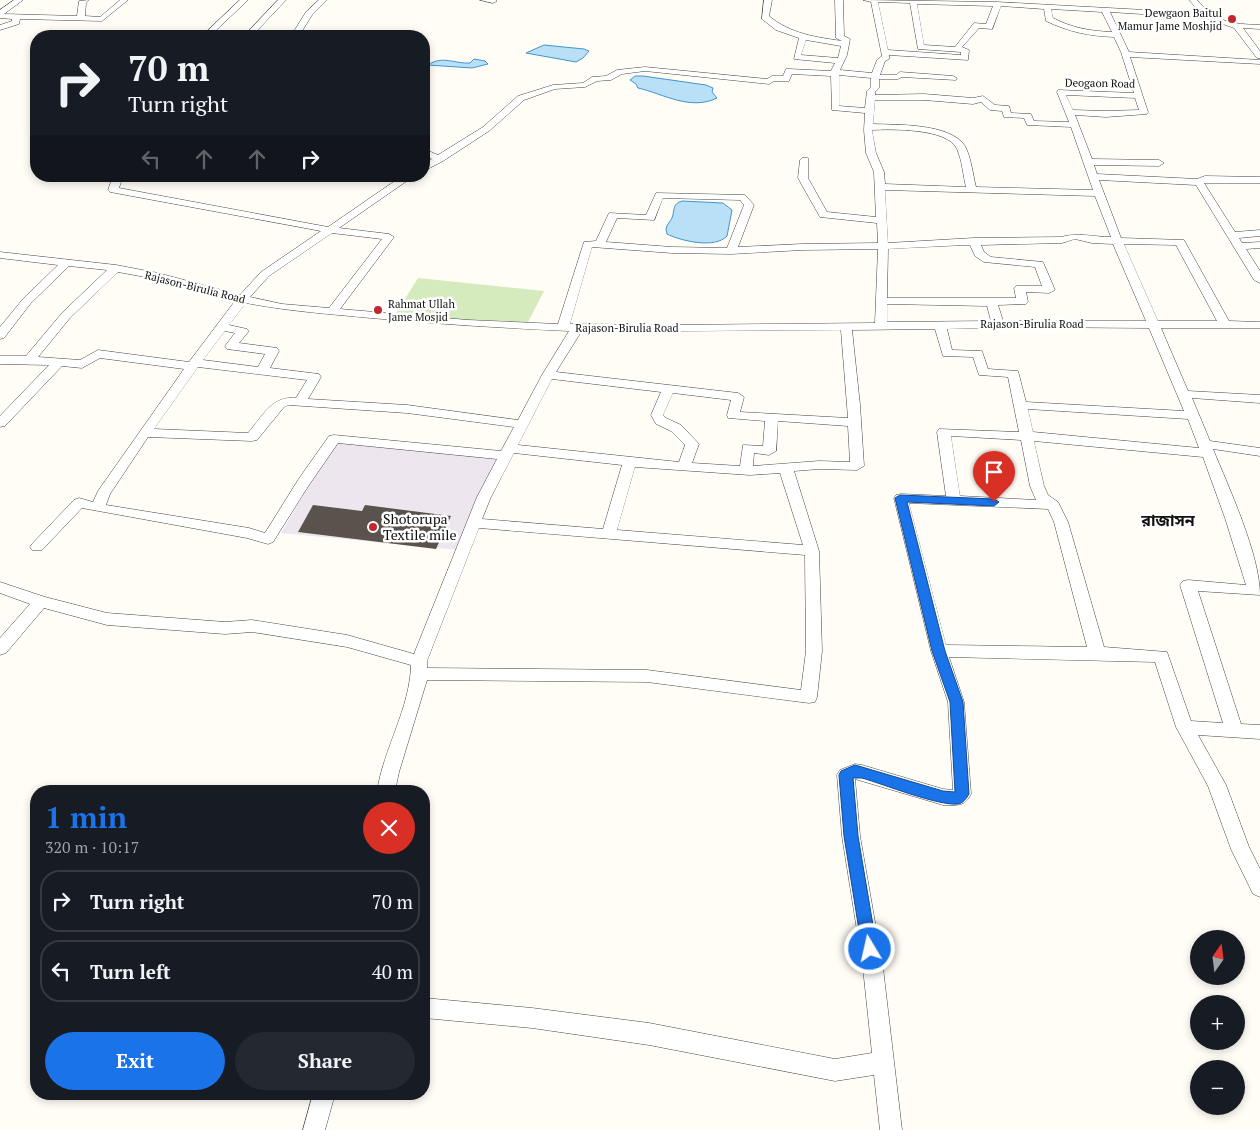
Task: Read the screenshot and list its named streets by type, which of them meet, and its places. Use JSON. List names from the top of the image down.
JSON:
{
  "streets": {
    "street": ["Deogaon Road", "Rajason-Birulia Road"]
  },
  "crossings": [
    ["Deogaon Road", "Rajason-Birulia Road"]
  ],
  "districts": ["রাজাসন"],
  "places": ["Dewgaon Baitul Mamur Jame Moshjid", "Rahmat Ullah Jame Mosjid", "Shotorupa Textile mile"],
  "north": "top",
  "page": {
    "turn": ["70 m", "Turn right"],
    "heading": ["1 min", "320 m · 10:17"],
    "list": [
      {
        "name": "Turn right",
        "value": "70 m"
      },
      {
        "name": "Turn left",
        "value": "40 m"
      }
    ],
    "map_buttons": ["+", "−"],
    "buttons": ["Exit", "Share"]
  }
}
